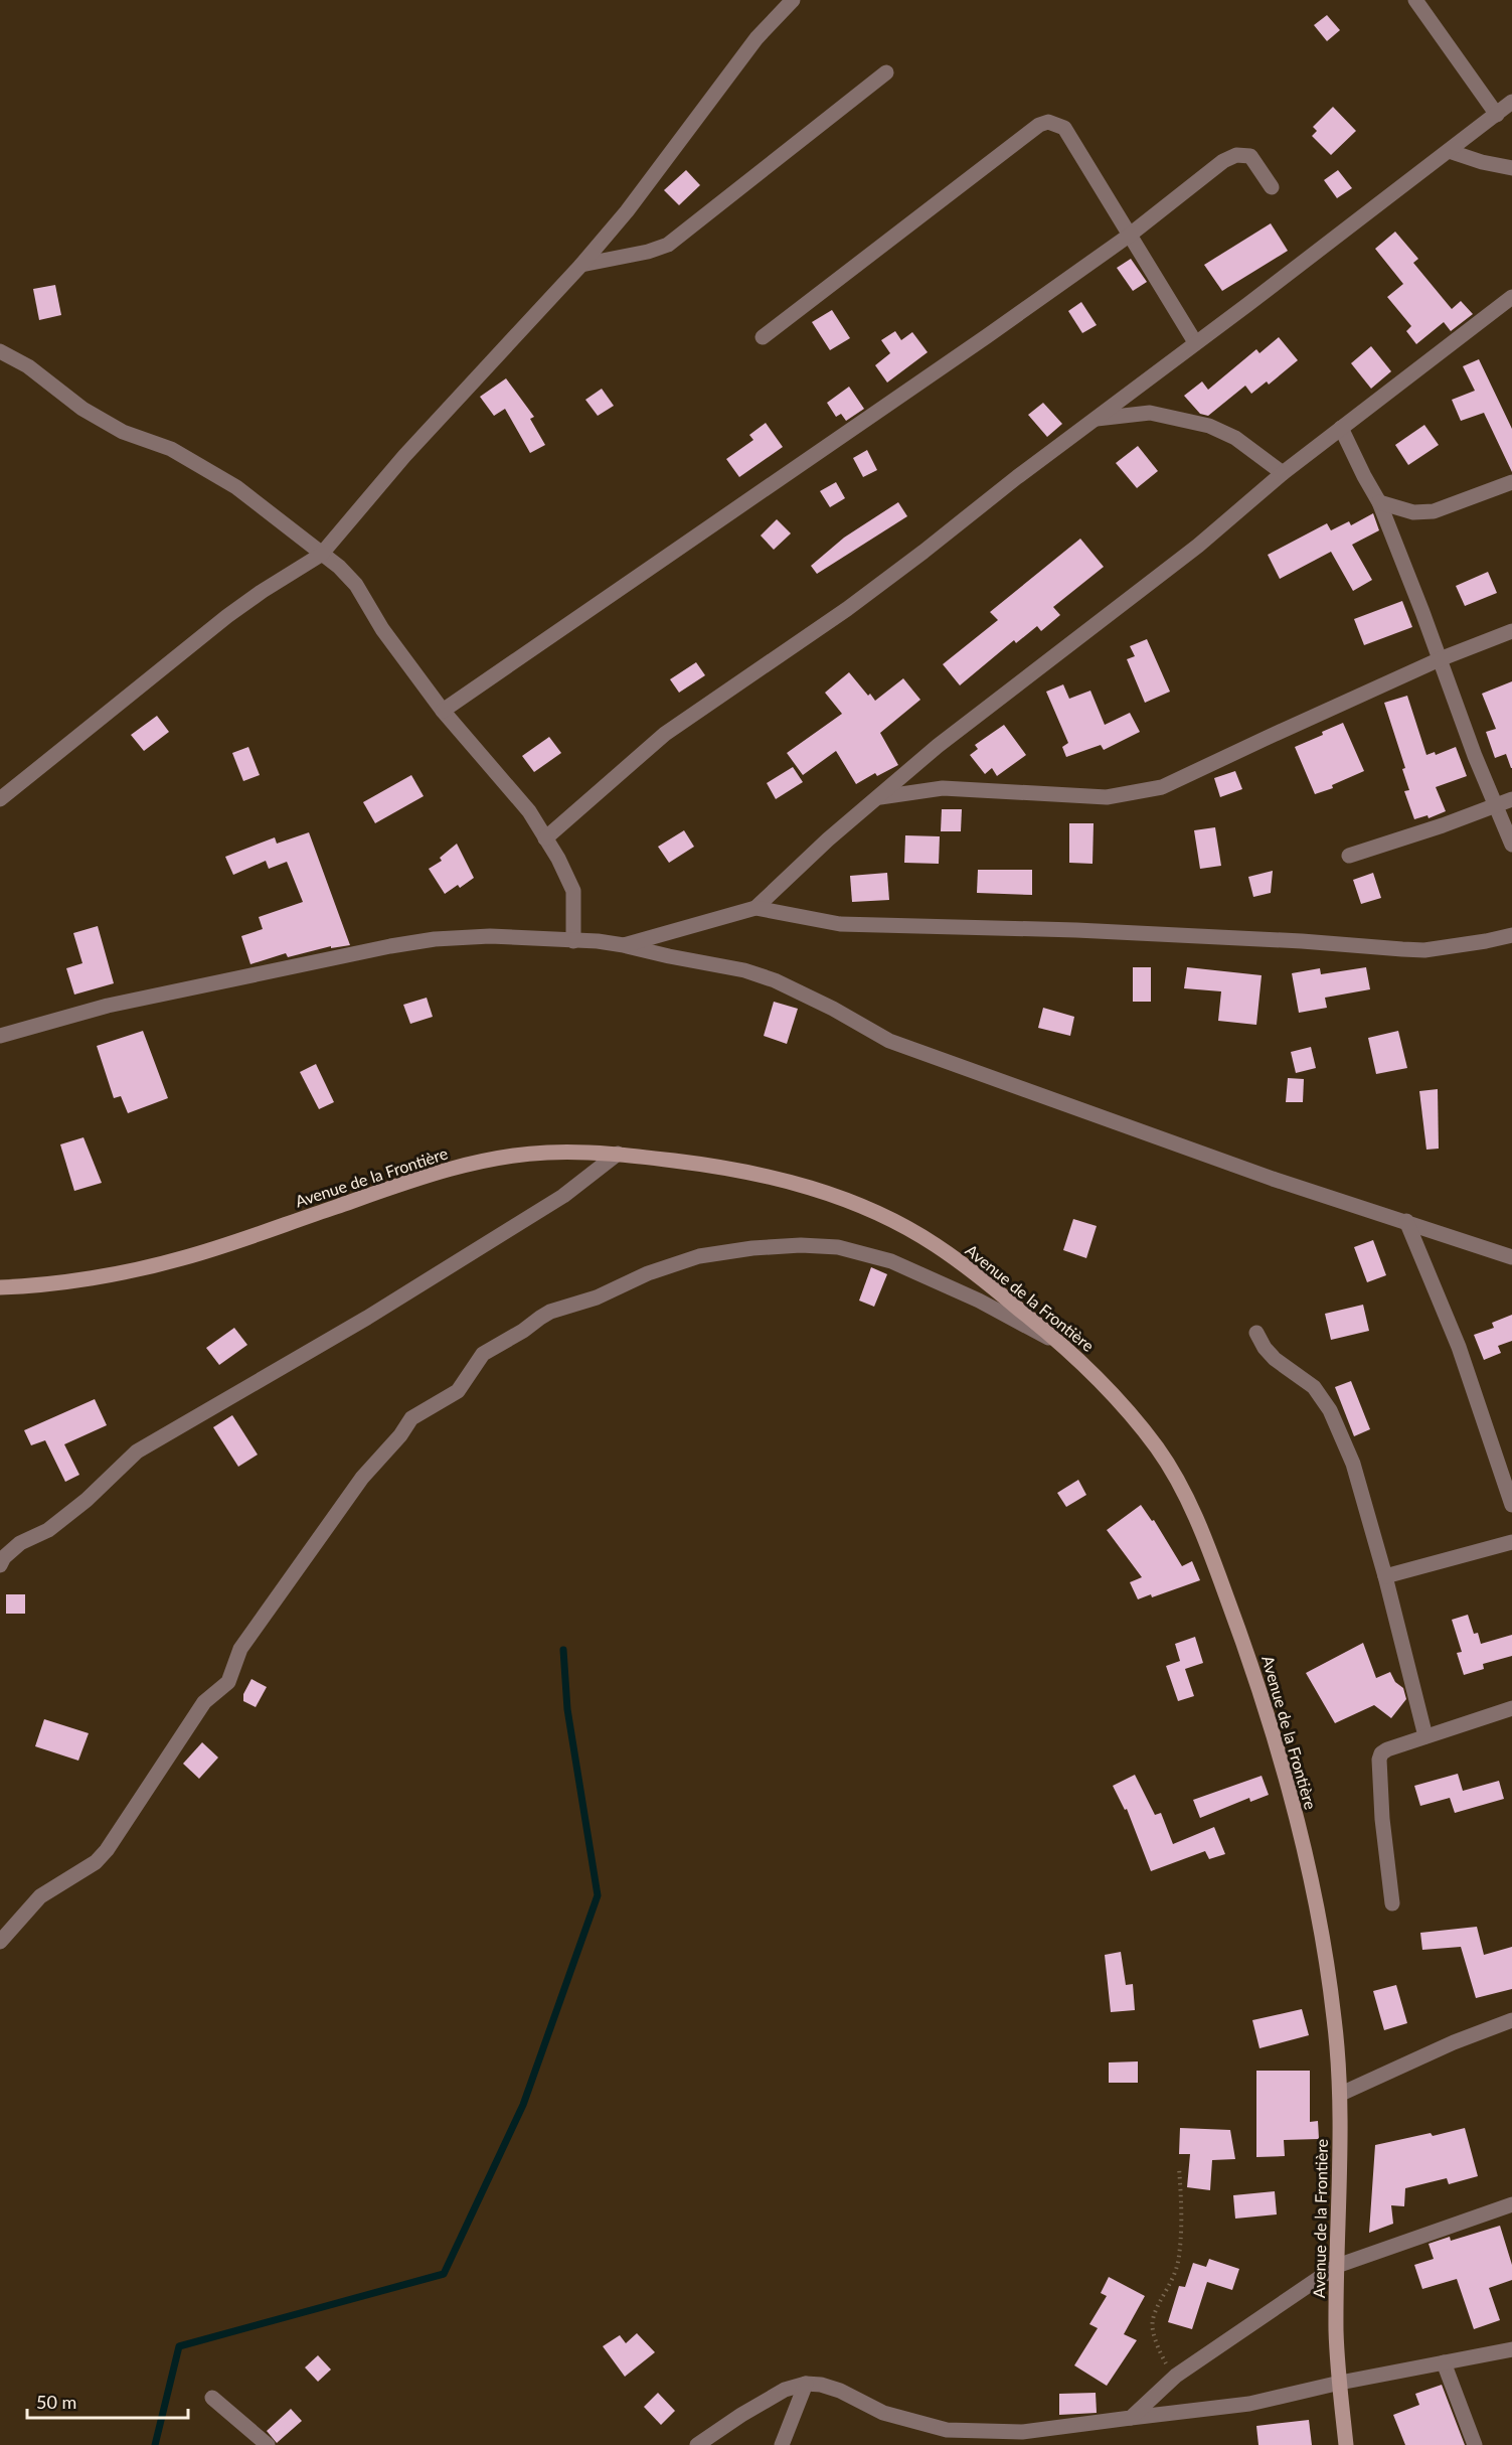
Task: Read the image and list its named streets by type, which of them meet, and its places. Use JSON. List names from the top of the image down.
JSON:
{
  "streets": {
    "street": ["Avenue de la Frontière"]
  },
  "scale_bar": "50 m"
}
